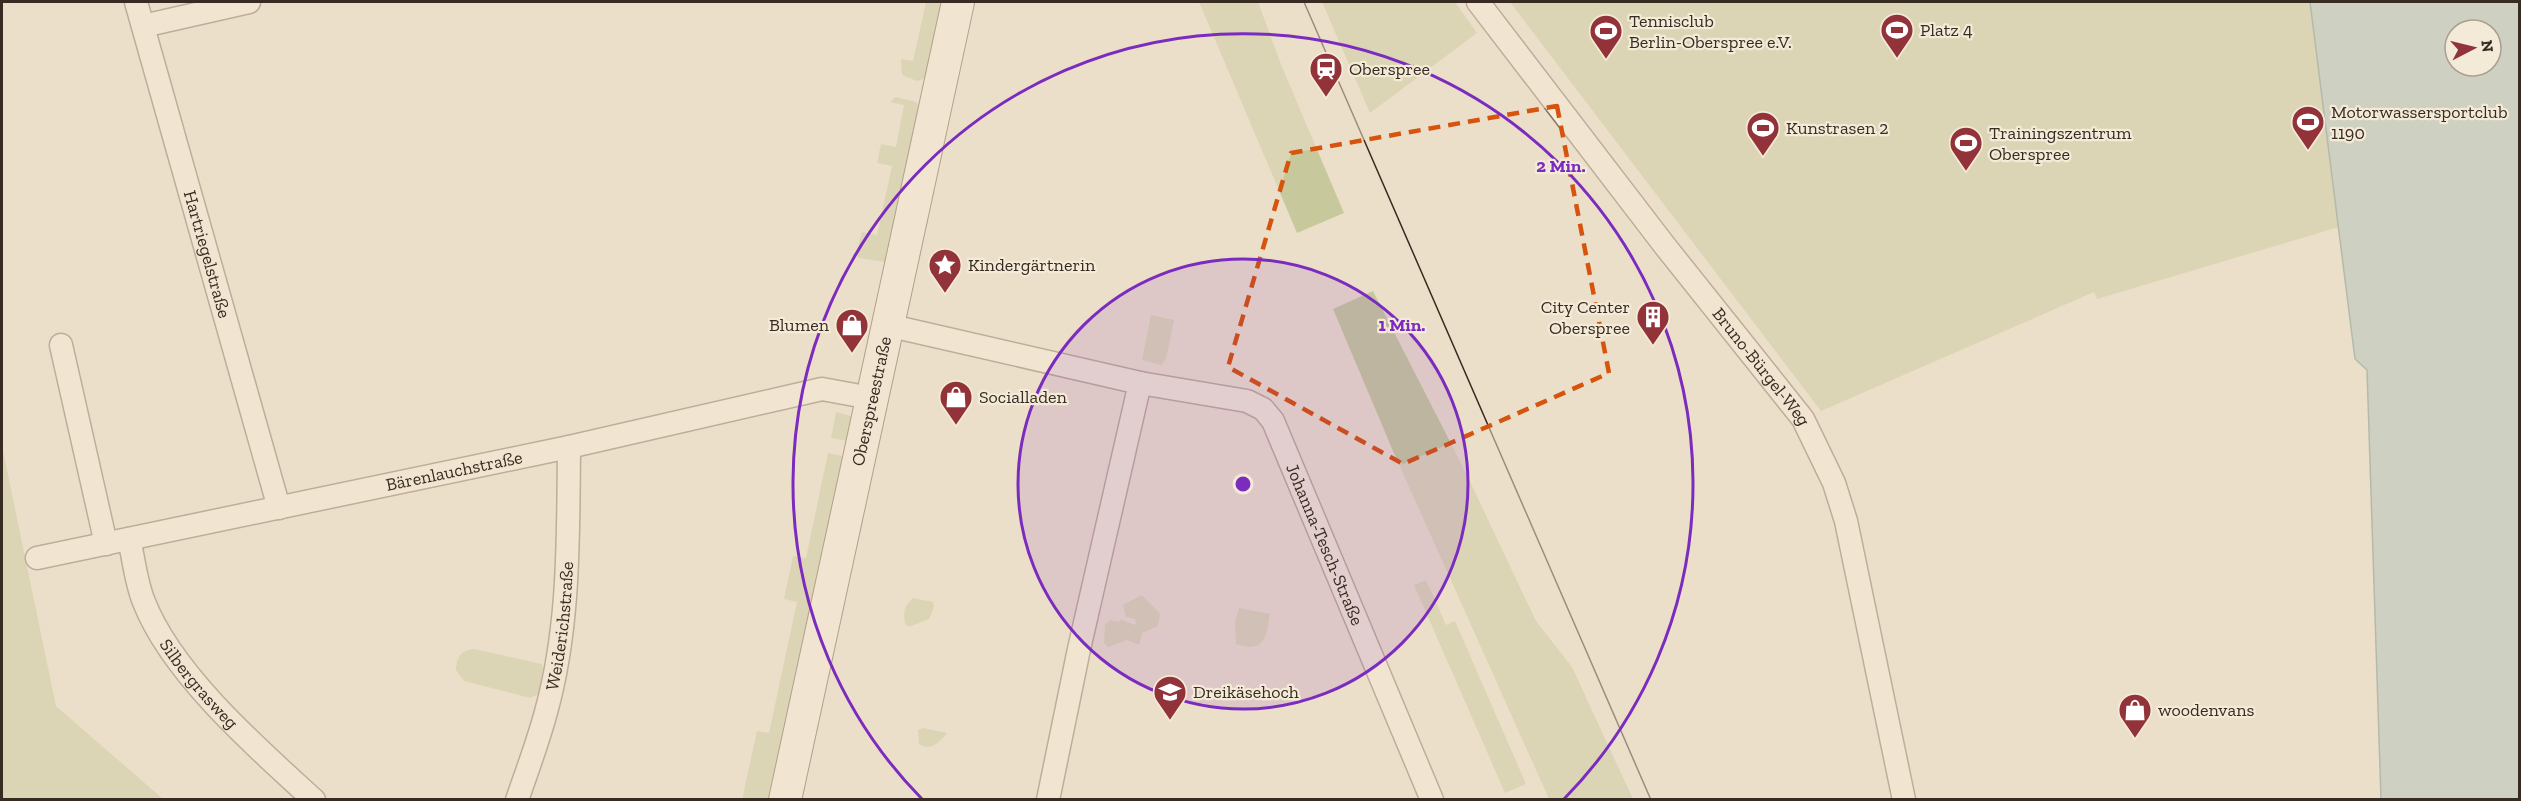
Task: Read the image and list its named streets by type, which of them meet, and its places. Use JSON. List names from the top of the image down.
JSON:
{
  "streets": {
    "main road": ["Oberspreestraße"],
    "street": [
      "Hartriegelstraße",
      "Bruno-Bürgel-Weg",
      "Bärenlauchstraße",
      "Johanna-Tesch-Straße",
      "Weiderichstraße",
      "Silbergrasweg"
    ]
  },
  "crossings": [
    ["Hartriegelstraße", "Bärenlauchstraße"],
    ["Oberspreestraße", "Bärenlauchstraße"],
    ["Oberspreestraße", "Johanna-Tesch-Straße"],
    ["Bärenlauchstraße", "Weiderichstraße"],
    ["Bärenlauchstraße", "Silbergrasweg"]
  ],
  "places": {
    "sports": [
      "Platz 4",
      "Tennisclub Berlin-Oberspree e.V.",
      "Motorwassersportclub 1190",
      "Kunstrasen 2",
      "Trainingszentrum Oberspree"
    ],
    "station": ["Oberspree"],
    "place": ["Kindergärtnerin"],
    "building": ["City Center Oberspree"],
    "shop": ["Blumen", "Socialladen", "woodenvans"],
    "school or university": ["Dreikäsehoch"]
  },
  "north": "right",
  "rings": ["2 Min.", "1 Min."]
}
